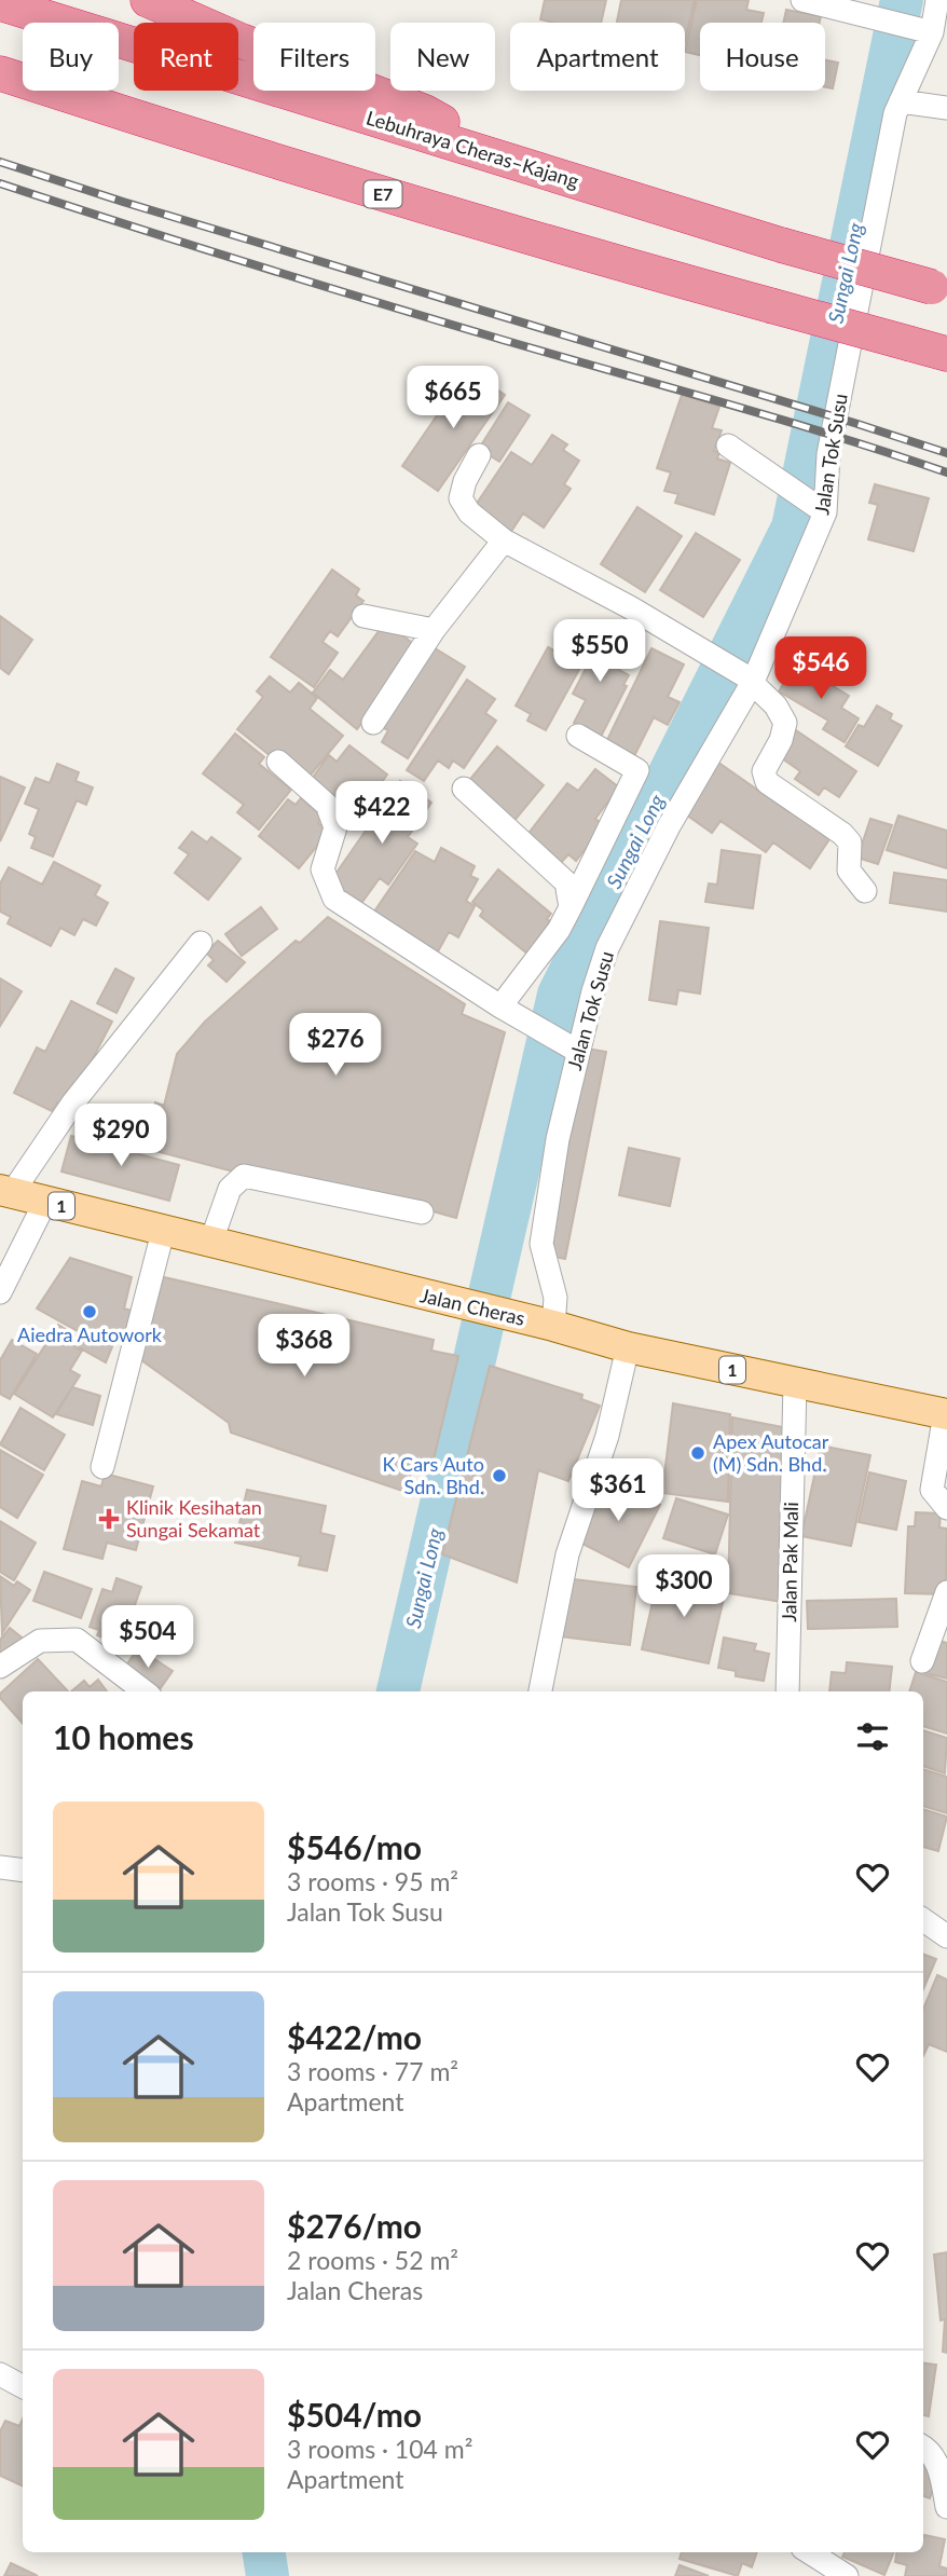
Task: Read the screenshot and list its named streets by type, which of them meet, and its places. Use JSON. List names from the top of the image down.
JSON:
{
  "streets": {
    "highway": ["Lebuhraya Cheras–Kajang", "E7"],
    "main road": ["1", "Jalan Cheras"],
    "street": ["Jalan Tok Susu", "Jalan Pak Mali"]
  },
  "crossings": [
    ["Jalan Tok Susu", "Jalan Cheras"],
    ["Jalan Cheras", "Jalan Pak Mali"]
  ],
  "water": ["Sungai Long"],
  "places": {
    "other": ["Aiedra Autowork", "Apex Autocar (M) Sdn. Bhd.", "K Cars Auto Sdn. Bhd."],
    "health": ["Klinik Kesihatan Sungai Sekamat"]
  },
  "page": {
    "chip": [
      "Buy",
      "Rent",
      "Filters",
      "New",
      "Apartment",
      "House"
    ],
    "price": [
      "$665",
      "$550",
      "$546",
      "$422",
      "$276",
      "$290",
      "$368",
      "$361",
      "$300",
      "$504"
    ],
    "heading": "10 homes",
    "list": [
      {
        "name": "$546/mo",
        "note": "3 rooms · 95 m² · Jalan Tok Susu"
      },
      {
        "name": "$422/mo",
        "note": "3 rooms · 77 m² · Apartment"
      },
      {
        "name": "$276/mo",
        "note": "2 rooms · 52 m² · Jalan Cheras"
      },
      {
        "name": "$504/mo",
        "note": "3 rooms · 104 m² · Apartment"
      }
    ]
  }
}
